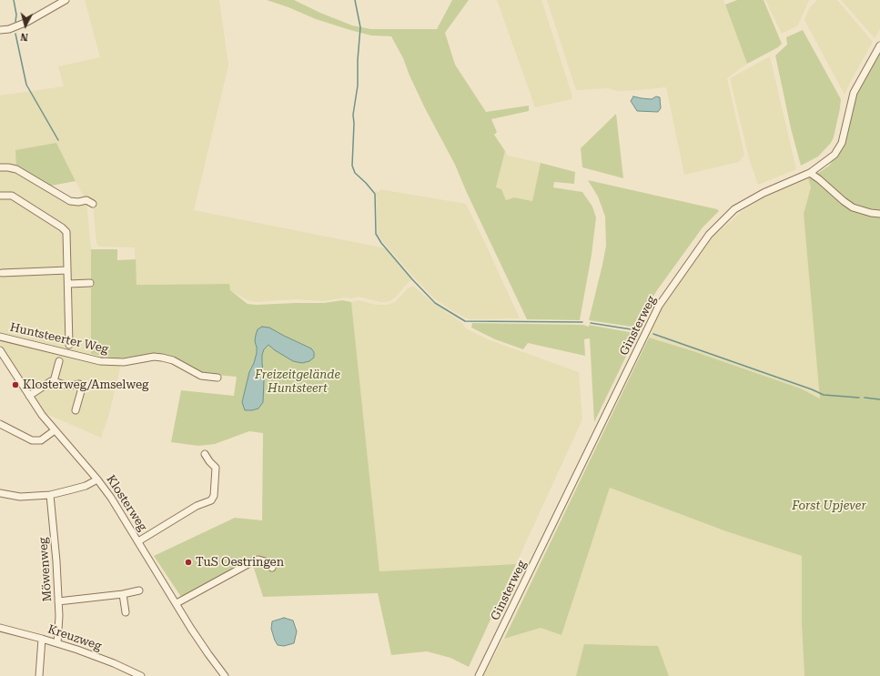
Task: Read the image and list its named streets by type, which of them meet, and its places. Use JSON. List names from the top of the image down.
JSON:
{
  "streets": {
    "street": [
      "Ginsterweg",
      "Huntsteerter Weg",
      "Klosterweg",
      "Möwenweg",
      "Kreuzweg"
    ]
  },
  "crossings": [
    ["Möwenweg", "Kreuzweg"]
  ],
  "parks": ["Freizeitgelände Huntsteert", "Forst Upjever"],
  "places": ["Klosterweg/Amselweg", "TuS Oestringen"],
  "north": "bottom"
}
